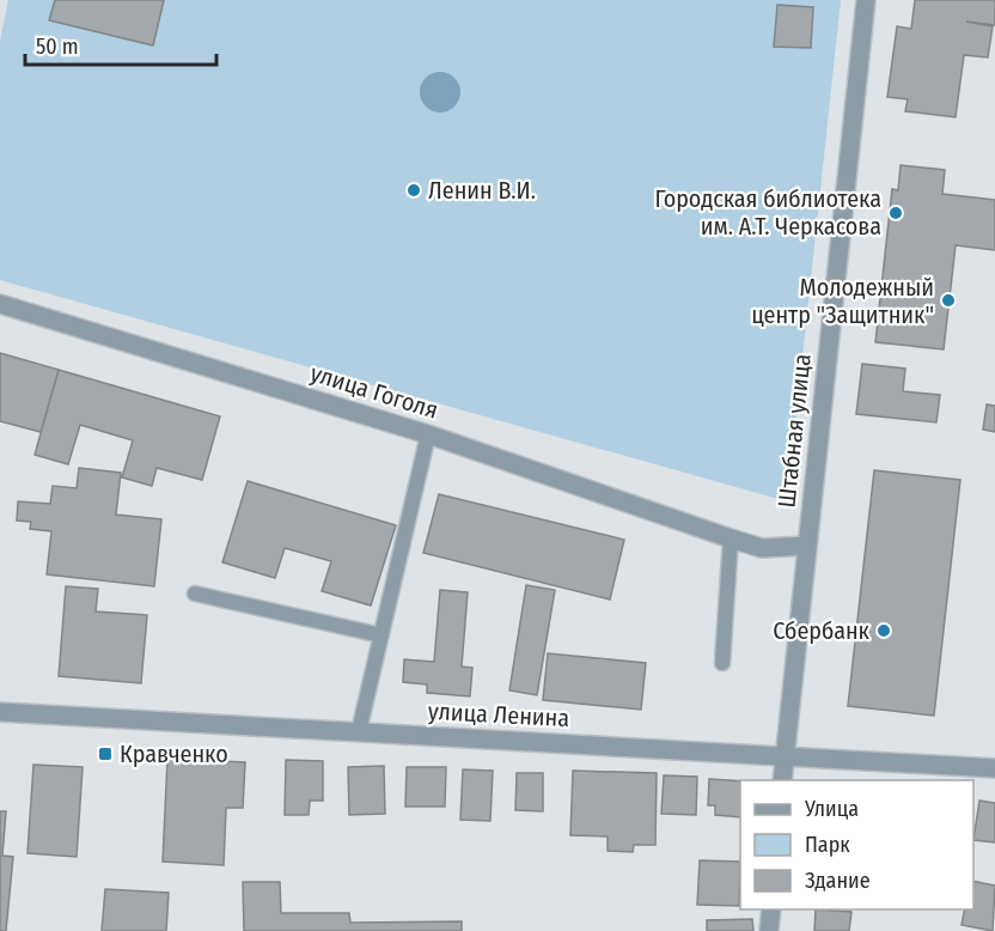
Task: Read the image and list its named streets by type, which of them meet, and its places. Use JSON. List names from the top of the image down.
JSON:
{
  "streets": {
    "street": ["улица Гоголя", "Штабная улица", "улица Ленина"]
  },
  "crossings": [
    ["улица Гоголя", "Штабная улица"],
    ["Штабная улица", "улица Ленина"]
  ],
  "places": {
    "other": [
      "Ленин В.И.",
      "Городская библиотека им. А.Т. Черкасова",
      "Молодежный центр \"Защитник\"",
      "Сбербанк"
    ],
    "transit": ["Кравченко"]
  },
  "legend": ["Улица", "Парк", "Здание"],
  "scale_bar": "50 m"
}
